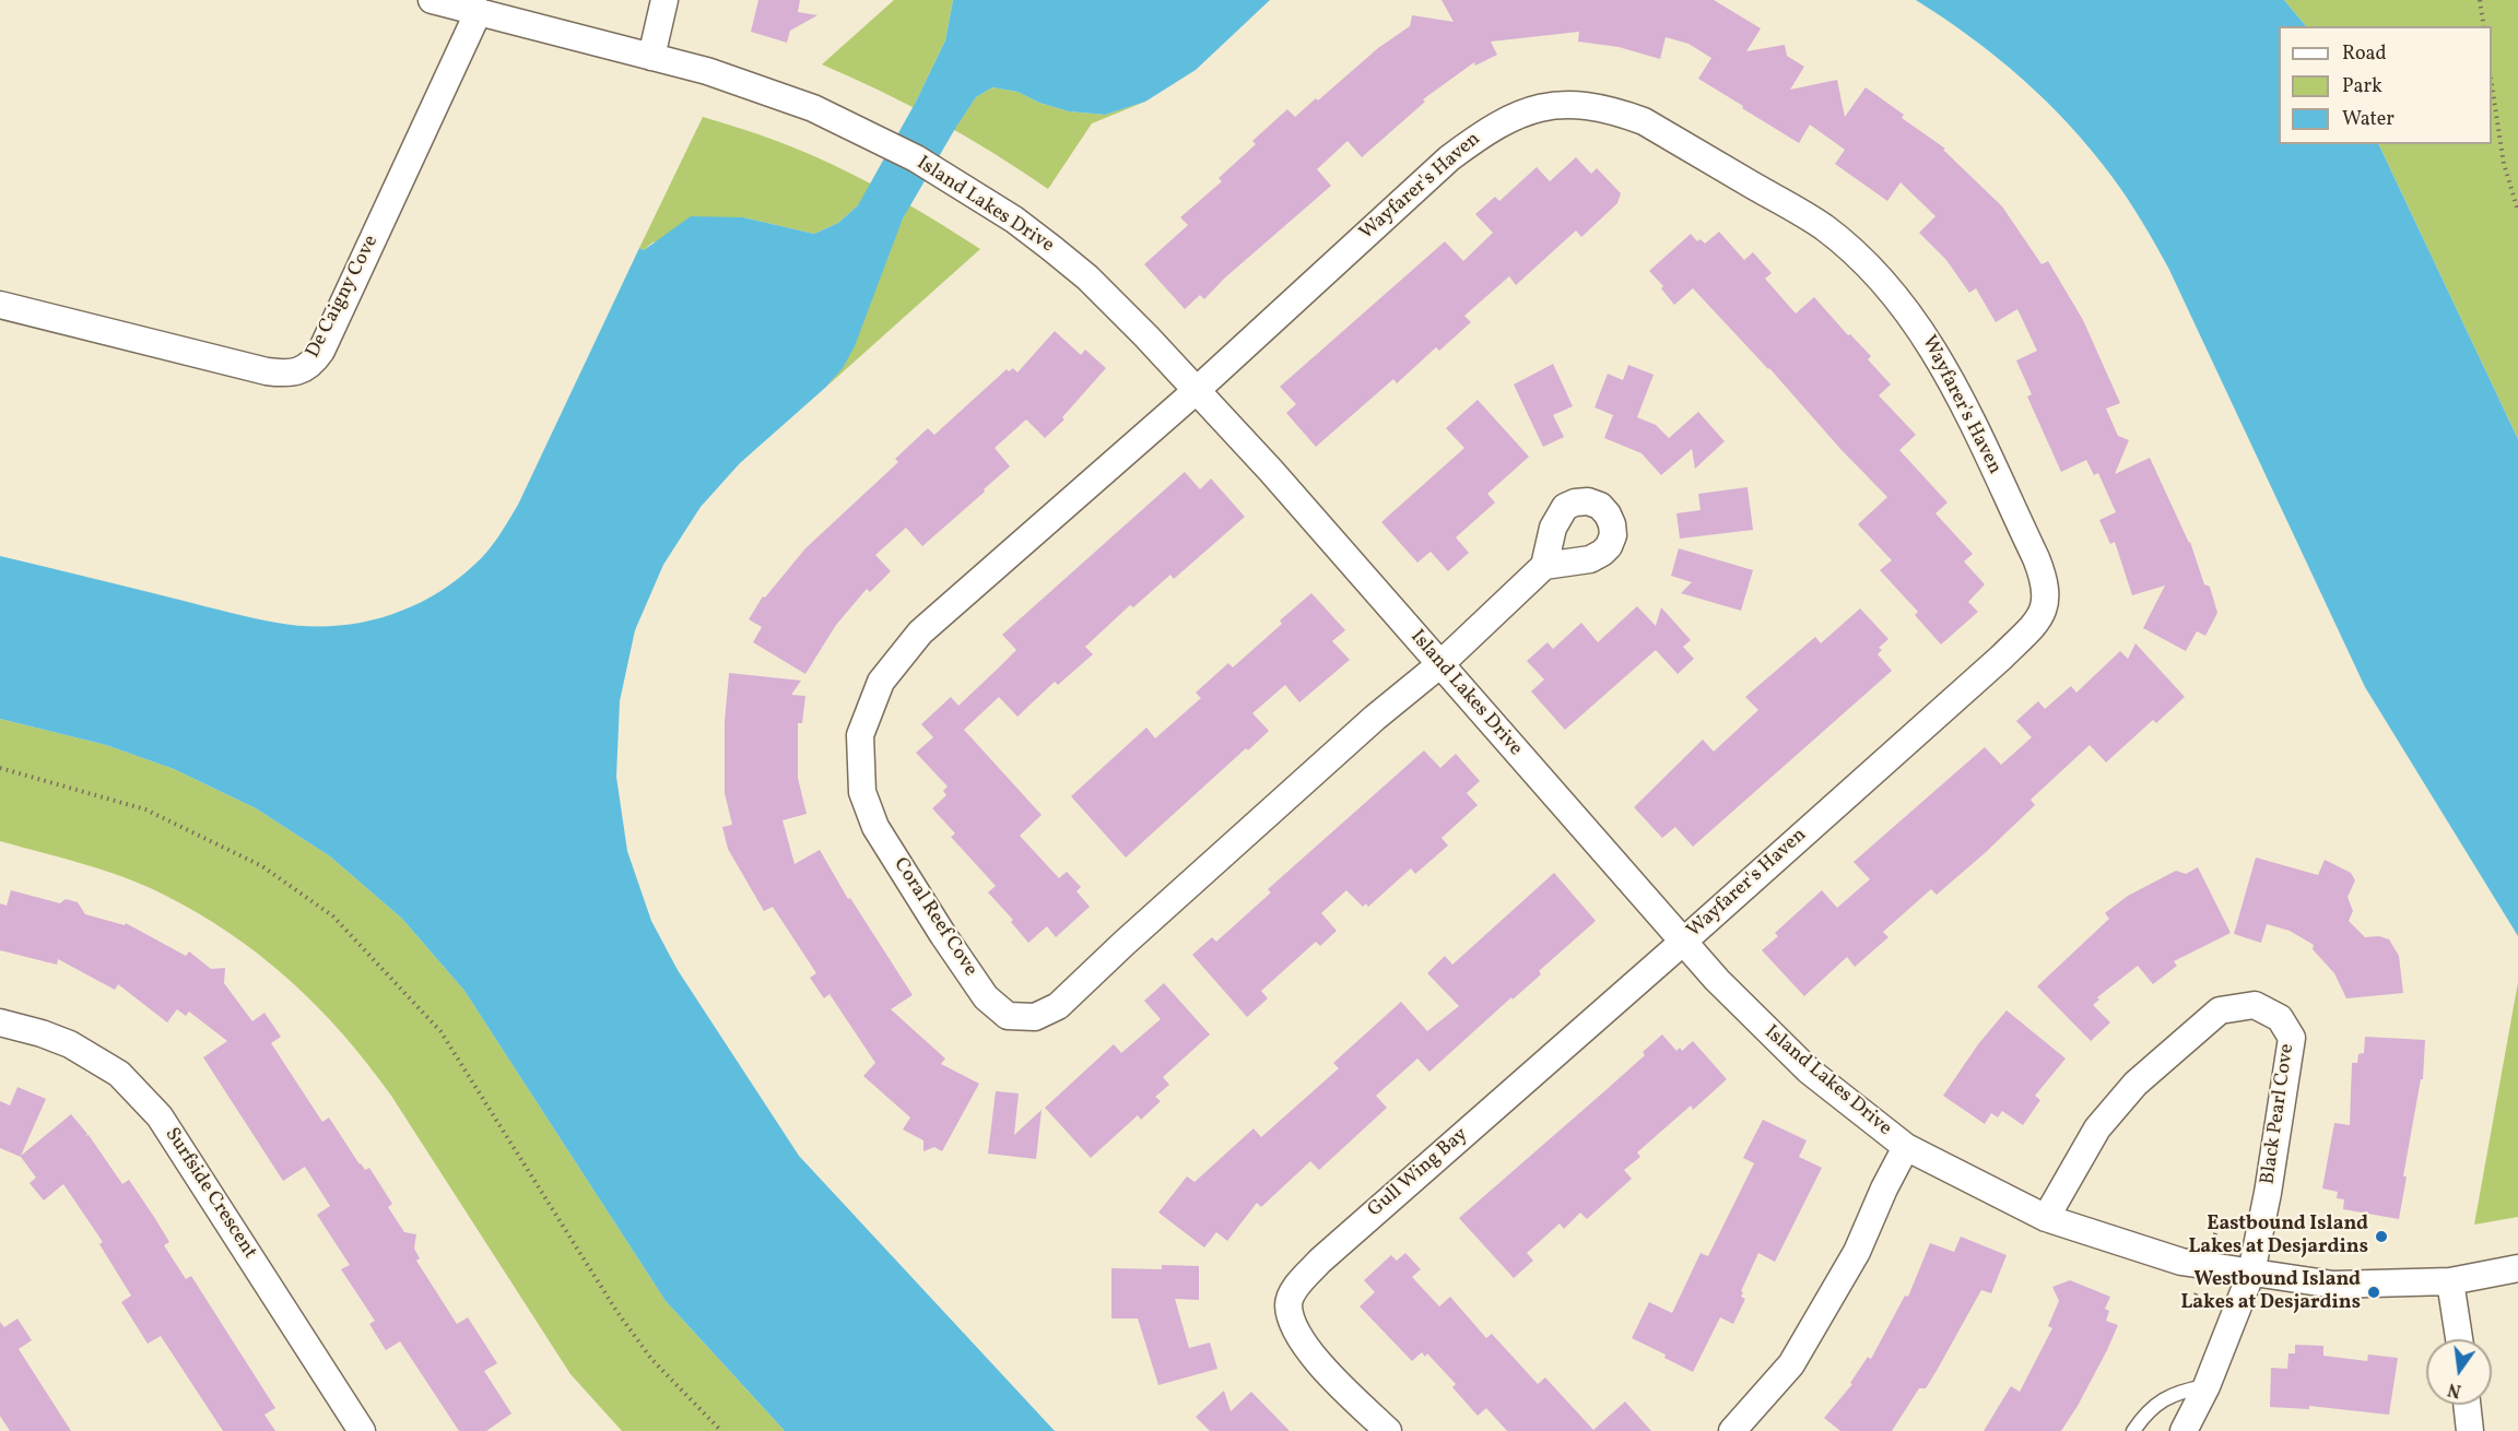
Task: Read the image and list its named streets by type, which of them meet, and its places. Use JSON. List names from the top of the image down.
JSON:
{
  "streets": {
    "street": [
      "Wayfarer's Haven",
      "Island Lakes Drive",
      "De Caigny Cove",
      "Coral Reef Cove",
      "Black Pearl Cove",
      "Gull Wing Bay",
      "Surfside Crescent"
    ]
  },
  "crossings": [
    ["Wayfarer's Haven", "Island Lakes Drive"],
    ["Wayfarer's Haven", "Coral Reef Cove"],
    ["Wayfarer's Haven", "Gull Wing Bay"],
    ["Island Lakes Drive", "De Caigny Cove"],
    ["Island Lakes Drive", "Coral Reef Cove"],
    ["Island Lakes Drive", "Black Pearl Cove"],
    ["Island Lakes Drive", "Gull Wing Bay"]
  ],
  "places": ["Eastbound Island Lakes at Desjardins", "Westbound Island Lakes at Desjardins"],
  "legend": ["Road", "Park", "Water"],
  "north": "bottom"
}
